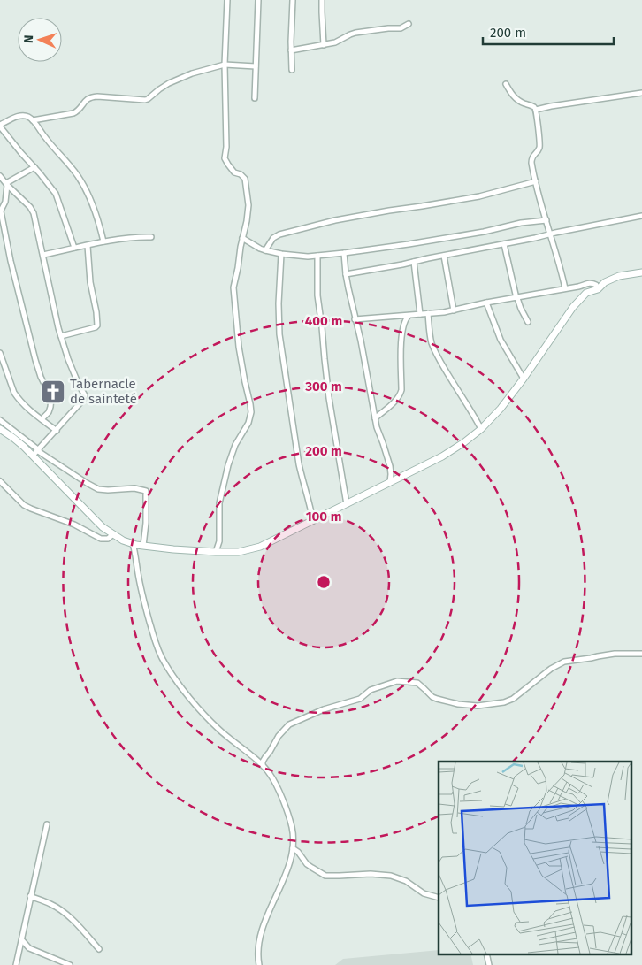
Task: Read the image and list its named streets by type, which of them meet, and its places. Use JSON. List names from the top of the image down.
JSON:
{
  "places": {
    "church": ["Tabernacle de sainteté"]
  },
  "scale_bar": "200 m",
  "north": "left",
  "rings": [
    "400 m",
    "300 m",
    "200 m",
    "100 m"
  ]
}
